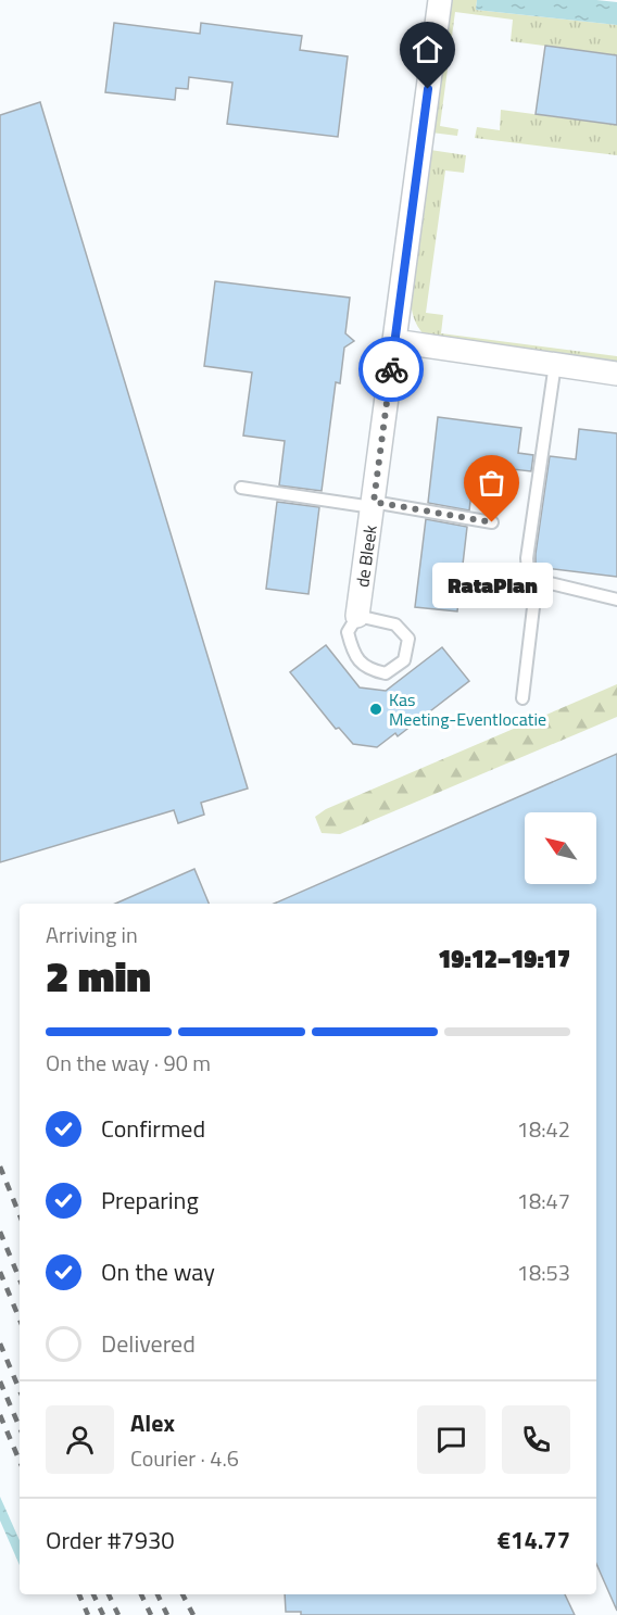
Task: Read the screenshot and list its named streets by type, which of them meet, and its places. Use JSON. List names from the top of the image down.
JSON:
{
  "streets": {
    "street": ["de Bleek"]
  },
  "places": ["RataPlan", "Kas Meeting-Eventlocatie"],
  "north": "top left",
  "page": {
    "bubble": "RataPlan",
    "heading": ["2 min", "Arriving in", "19:12–19:17"],
    "panel": [
      "Alex",
      "Courier · 4.6",
      "Order #7930",
      "€14.77"
    ],
    "bar": "On the way · 90 m",
    "list": [
      ["Confirmed", "18:42"],
      ["Preparing", "18:47"],
      ["On the way", "18:53"],
      "Delivered"
    ]
  }
}
